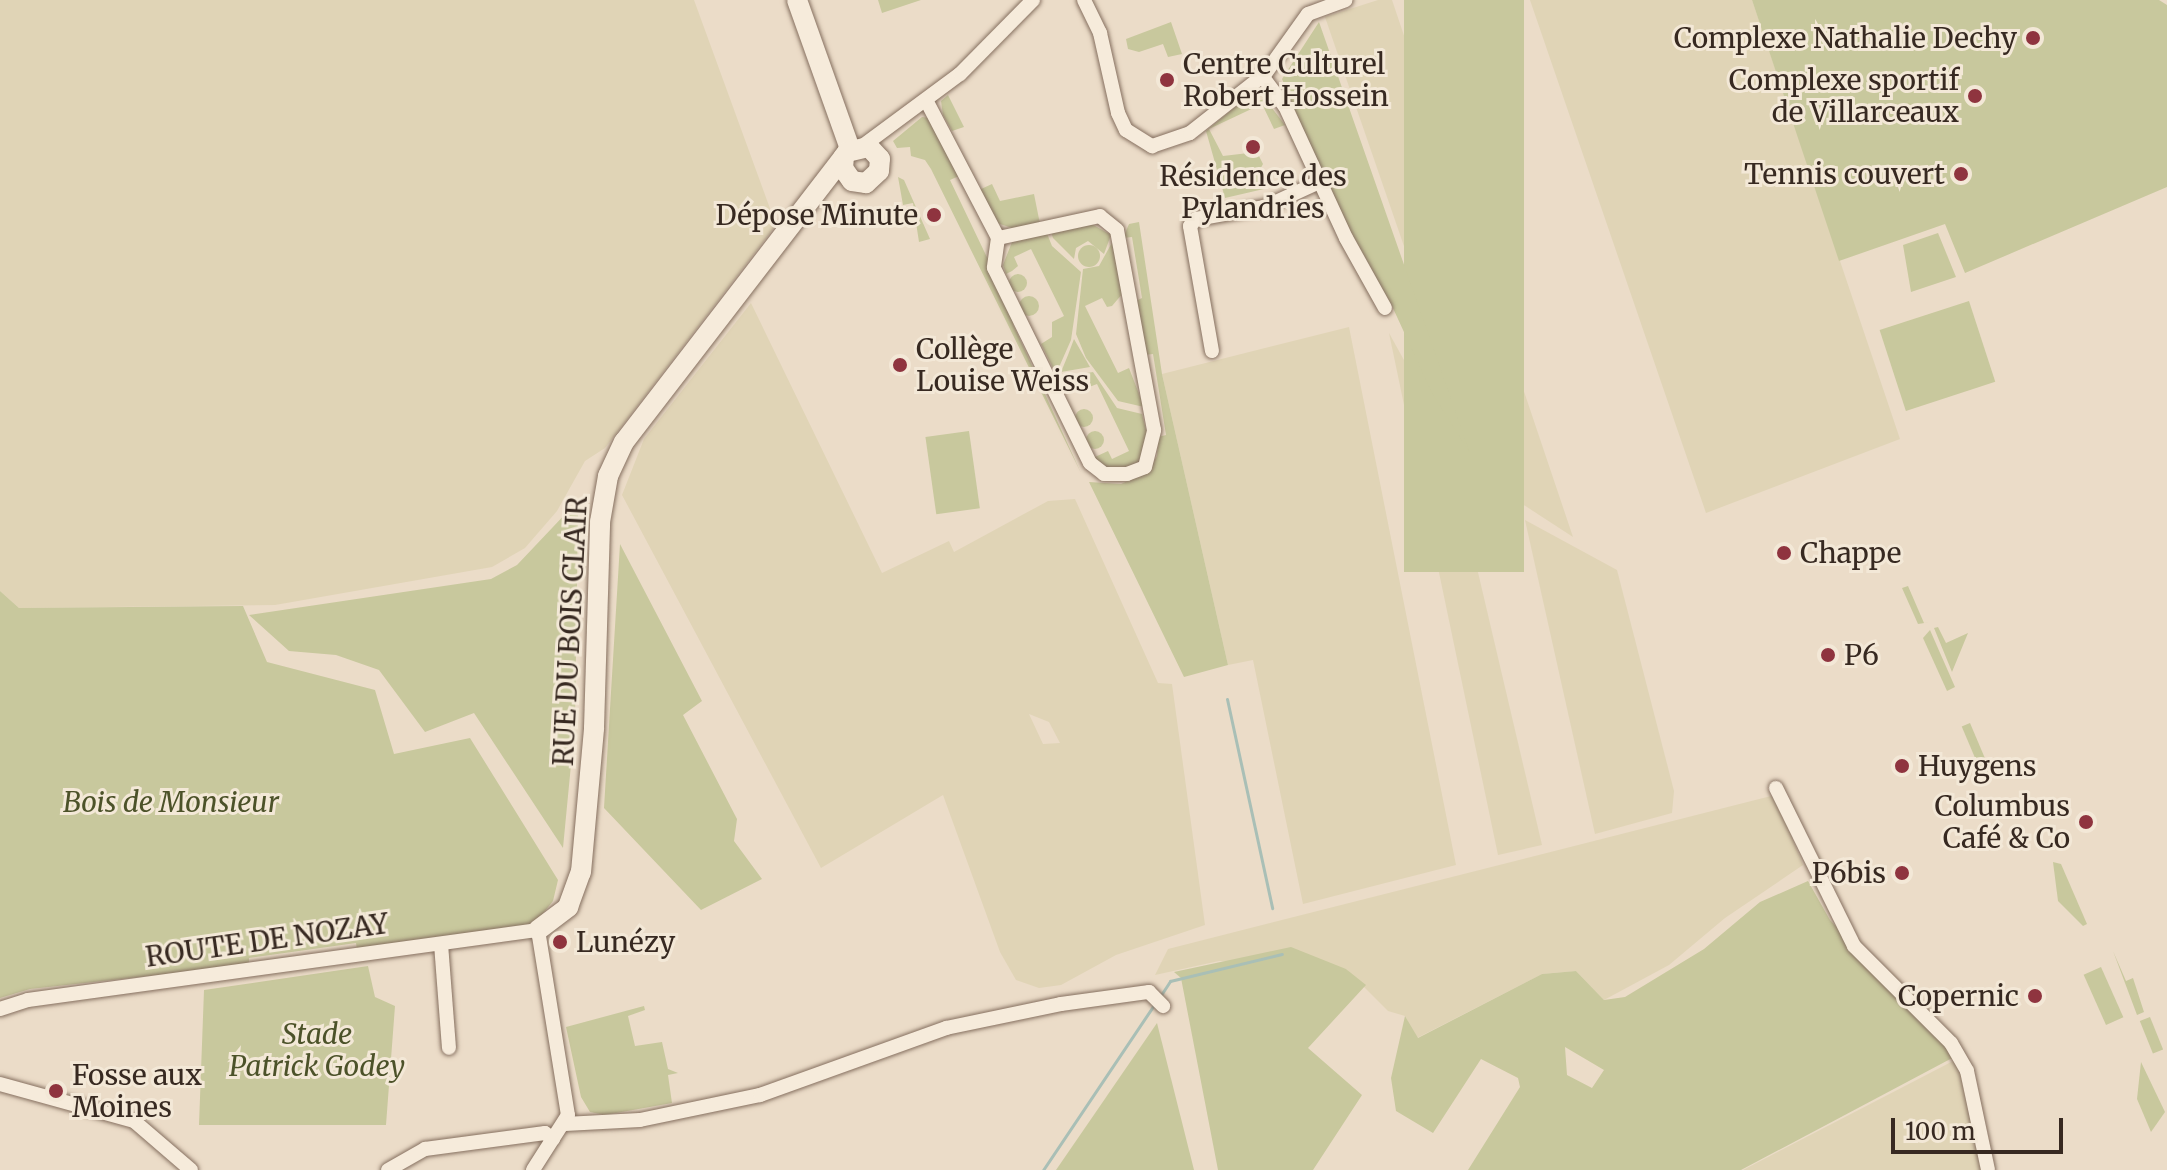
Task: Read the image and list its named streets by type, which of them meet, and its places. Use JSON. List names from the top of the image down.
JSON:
{
  "streets": {
    "street": ["RUE DU BOIS CLAIR", "ROUTE DE NOZAY"]
  },
  "crossings": [
    ["RUE DU BOIS CLAIR", "ROUTE DE NOZAY"]
  ],
  "parks": ["Bois de Monsieur", "Stade Patrick Godey"],
  "places": [
    "Complexe Nathalie Dechy",
    "Centre Culturel Robert Hossein",
    "Complexe sportif de Villarceaux",
    "Résidence des Pylandries",
    "Tennis couvert",
    "Dépose Minute",
    "Collège Louise Weiss",
    "Chappe",
    "P6",
    "Huygens",
    "Columbus Café & Co",
    "P6bis",
    "Lunézy",
    "Copernic",
    "Fosse aux Moines"
  ],
  "scale_bar": "100 m"
}
